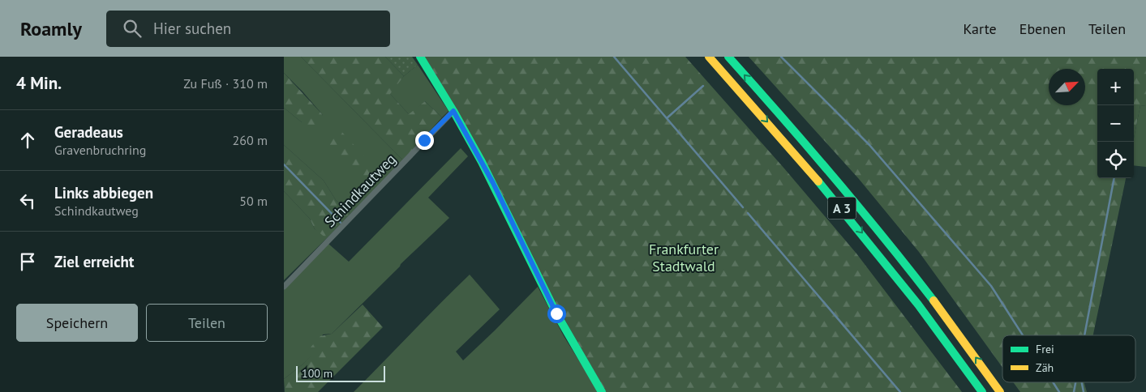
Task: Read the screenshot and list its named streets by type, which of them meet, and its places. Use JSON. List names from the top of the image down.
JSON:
{
  "streets": {
    "main road": ["A 3"],
    "street": ["Schindkautweg"]
  },
  "parks": ["Frankfurter Stadtwald"],
  "legend": ["Frei", "Zäh"],
  "scale_bar": "100 m",
  "north": "top right",
  "page": {
    "header": "Roamly",
    "search": "Hier suchen",
    "nav": ["Karte", "Ebenen", "Teilen"],
    "heading": ["4 Min.", "Zu Fuß · 310 m"],
    "map_buttons": ["+", "−"],
    "list": [
      ["Geradeaus", "Gravenbruchring", "260 m"],
      ["Links abbiegen", "Schindkautweg", "50 m"],
      "Ziel erreicht"
    ],
    "buttons": ["Speichern", "Teilen"],
    "scale": "100 m"
  }
}
